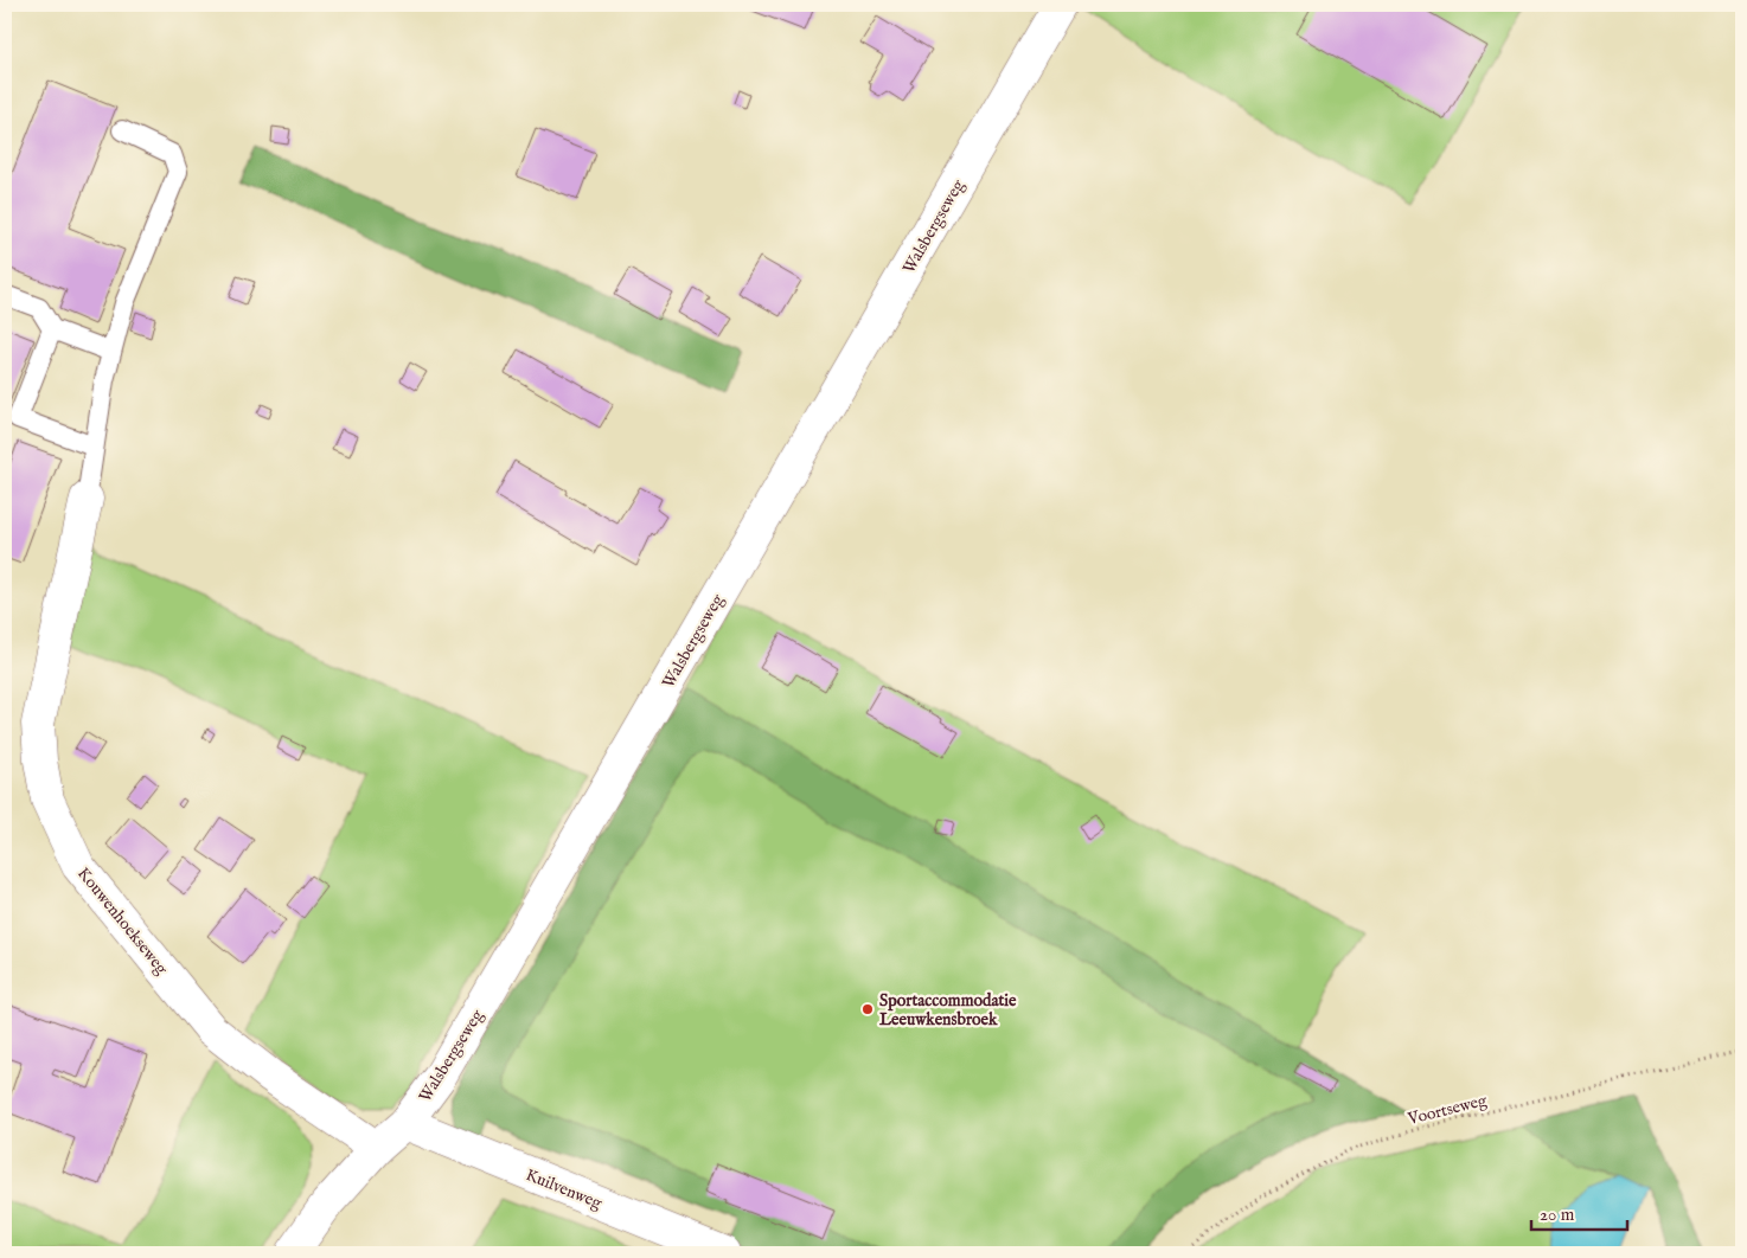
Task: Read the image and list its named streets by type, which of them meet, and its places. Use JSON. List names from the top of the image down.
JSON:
{
  "streets": {
    "street": ["Walsbergseweg", "Kouwenhoekseweg", "Kuilvenweg"],
    "path": ["Voortseweg"]
  },
  "crossings": [
    ["Walsbergseweg", "Kouwenhoekseweg"],
    ["Walsbergseweg", "Kuilvenweg"]
  ],
  "places": ["Sportaccommodatie Leeuwkensbroek"],
  "scale_bar": "20 m"
}
